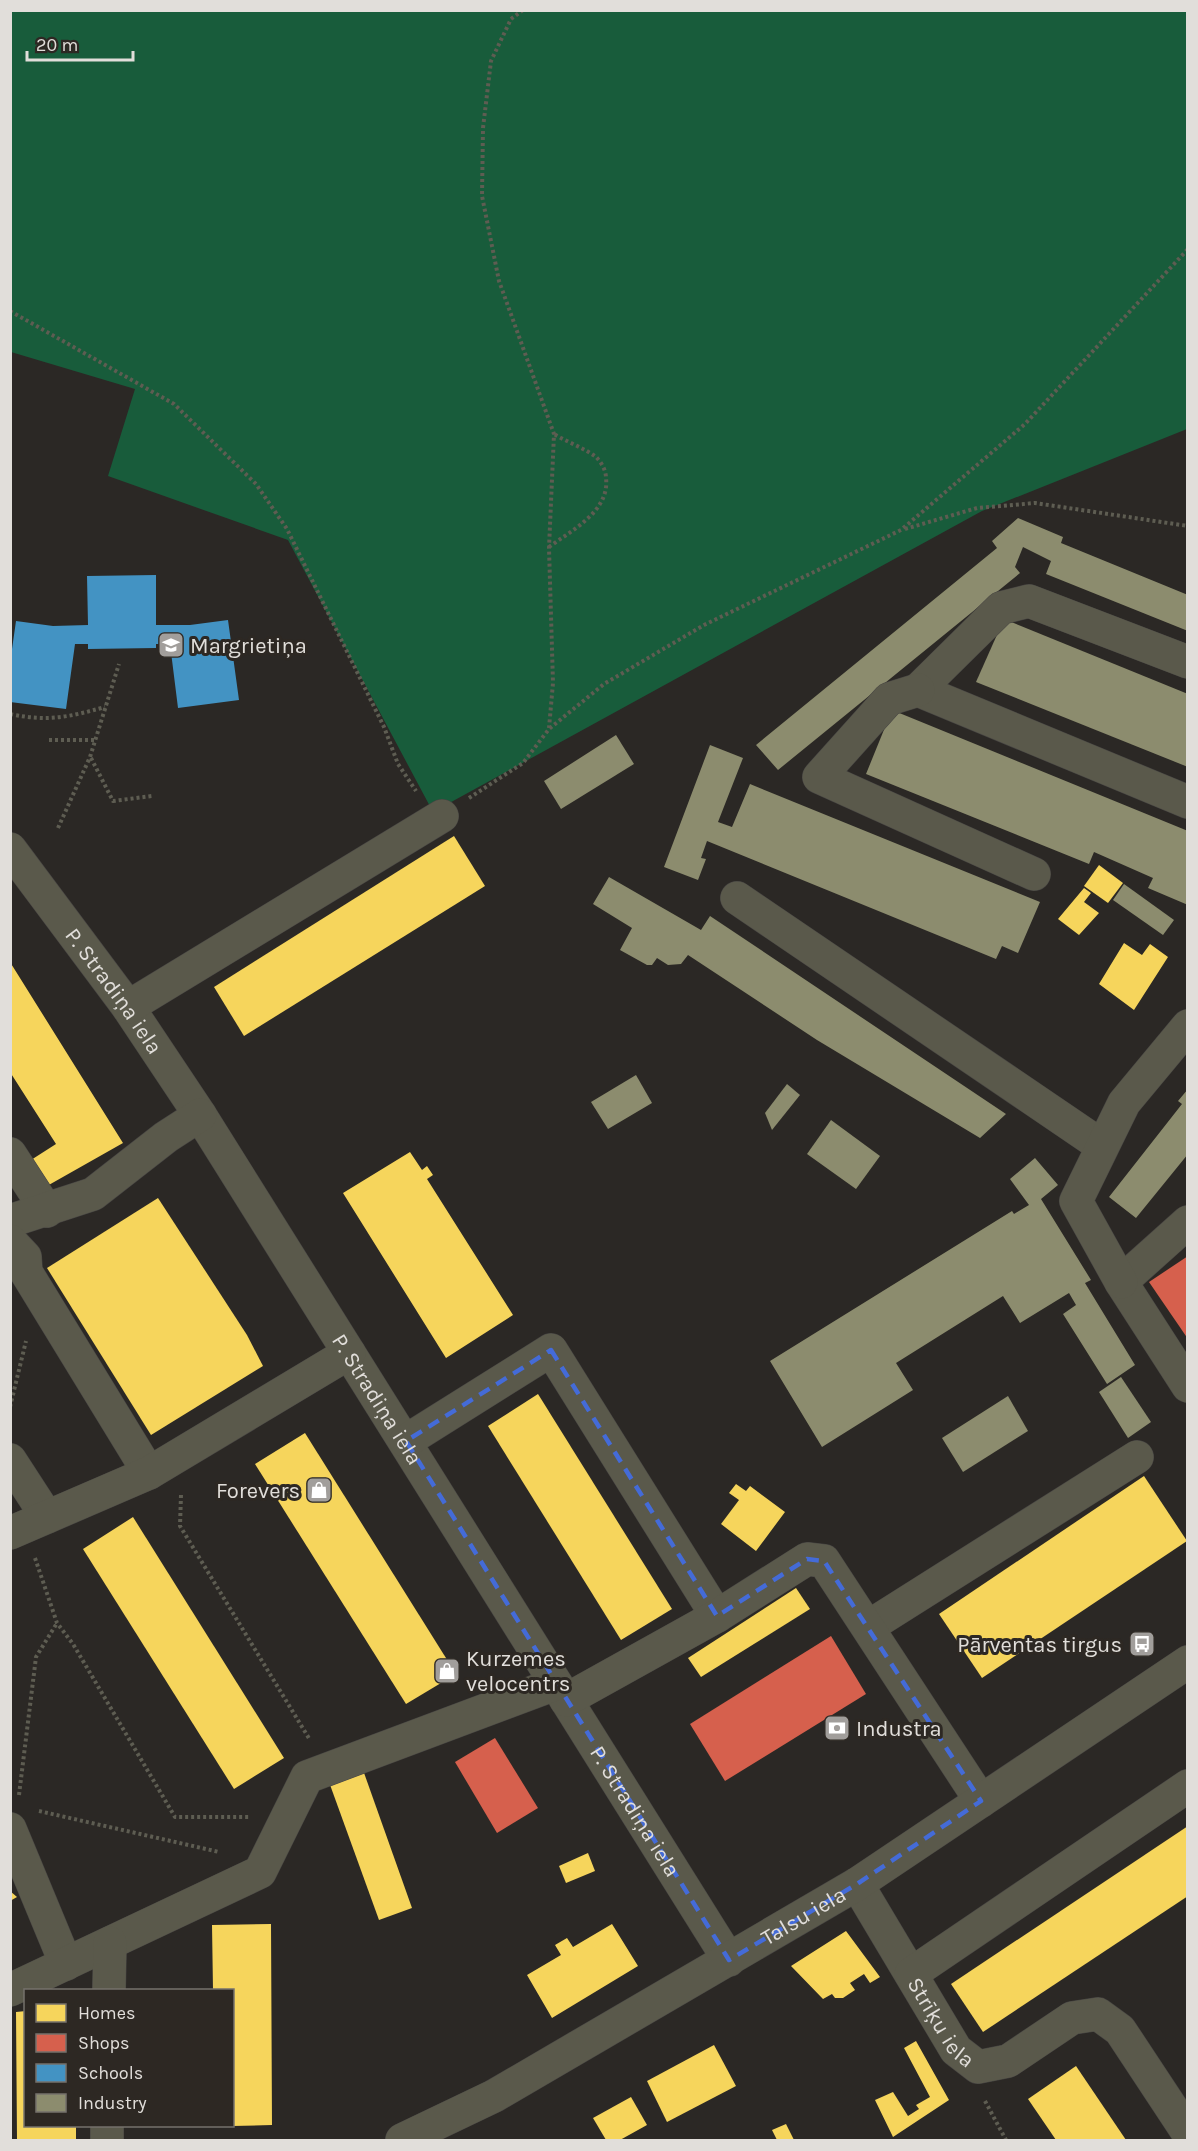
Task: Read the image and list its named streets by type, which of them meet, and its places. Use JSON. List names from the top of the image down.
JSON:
{
  "streets": {
    "street": ["P. Stradiņa iela", "Talsu iela", "Strīķu iela"]
  },
  "crossings": [
    ["P. Stradiņa iela", "Talsu iela"],
    ["Talsu iela", "Strīķu iela"]
  ],
  "places": {
    "school or university": ["Margrietiņa"],
    "shop": ["Forevers", "Kurzemes velocentrs"],
    "bus stop": ["Pārventas tirgus"],
    "bank": ["Industra"]
  },
  "legend": [
    "Homes",
    "Shops",
    "Schools",
    "Industry"
  ],
  "scale_bar": "20 m"
}
